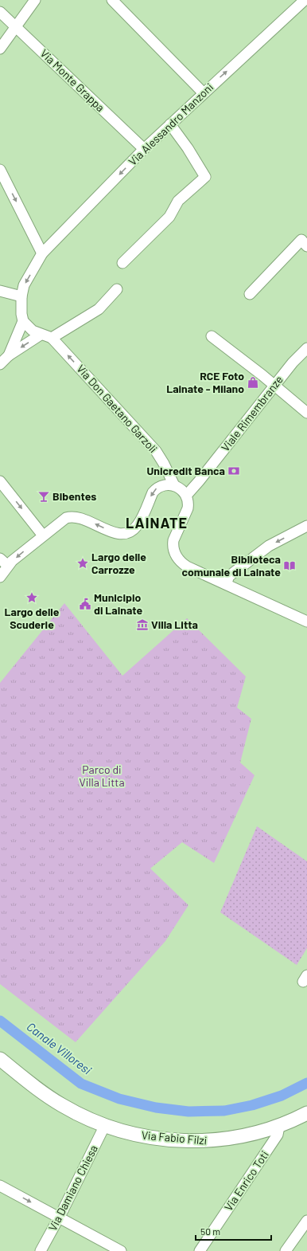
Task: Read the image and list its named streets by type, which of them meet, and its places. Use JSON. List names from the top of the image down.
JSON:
{
  "streets": {
    "street": [
      "Via Monte Grappa",
      "Via Alessandro Manzoni",
      "Via Don Gaetano Garzoli",
      "Viale Rimembranze",
      "Via Fabio Filzi",
      "Via Enrico Toti",
      "Via Damiano Chiesa"
    ]
  },
  "crossings": [
    ["Via Monte Grappa", "Via Alessandro Manzoni"],
    ["Via Don Gaetano Garzoli", "Viale Rimembranze"],
    ["Via Fabio Filzi", "Via Enrico Toti"],
    ["Via Fabio Filzi", "Via Damiano Chiesa"]
  ],
  "one_way": ["Via Don Gaetano Garzoli"],
  "districts": ["LAINATE"],
  "water": ["Canale Villoresi"],
  "parks": ["Parco di Villa Litta"],
  "places": {
    "shop": ["RCE Foto Lainate - Milano"],
    "bank": ["Unicredit Banca"],
    "bar": ["Bibentes"],
    "place": ["Largo delle Carrozze", "Largo delle Scuderie"],
    "library": ["Biblioteca comunale di Lainate"],
    "public building": ["Municipio di Lainate"],
    "museum": ["Villa Litta"]
  },
  "scale_bar": "50 m"
}
